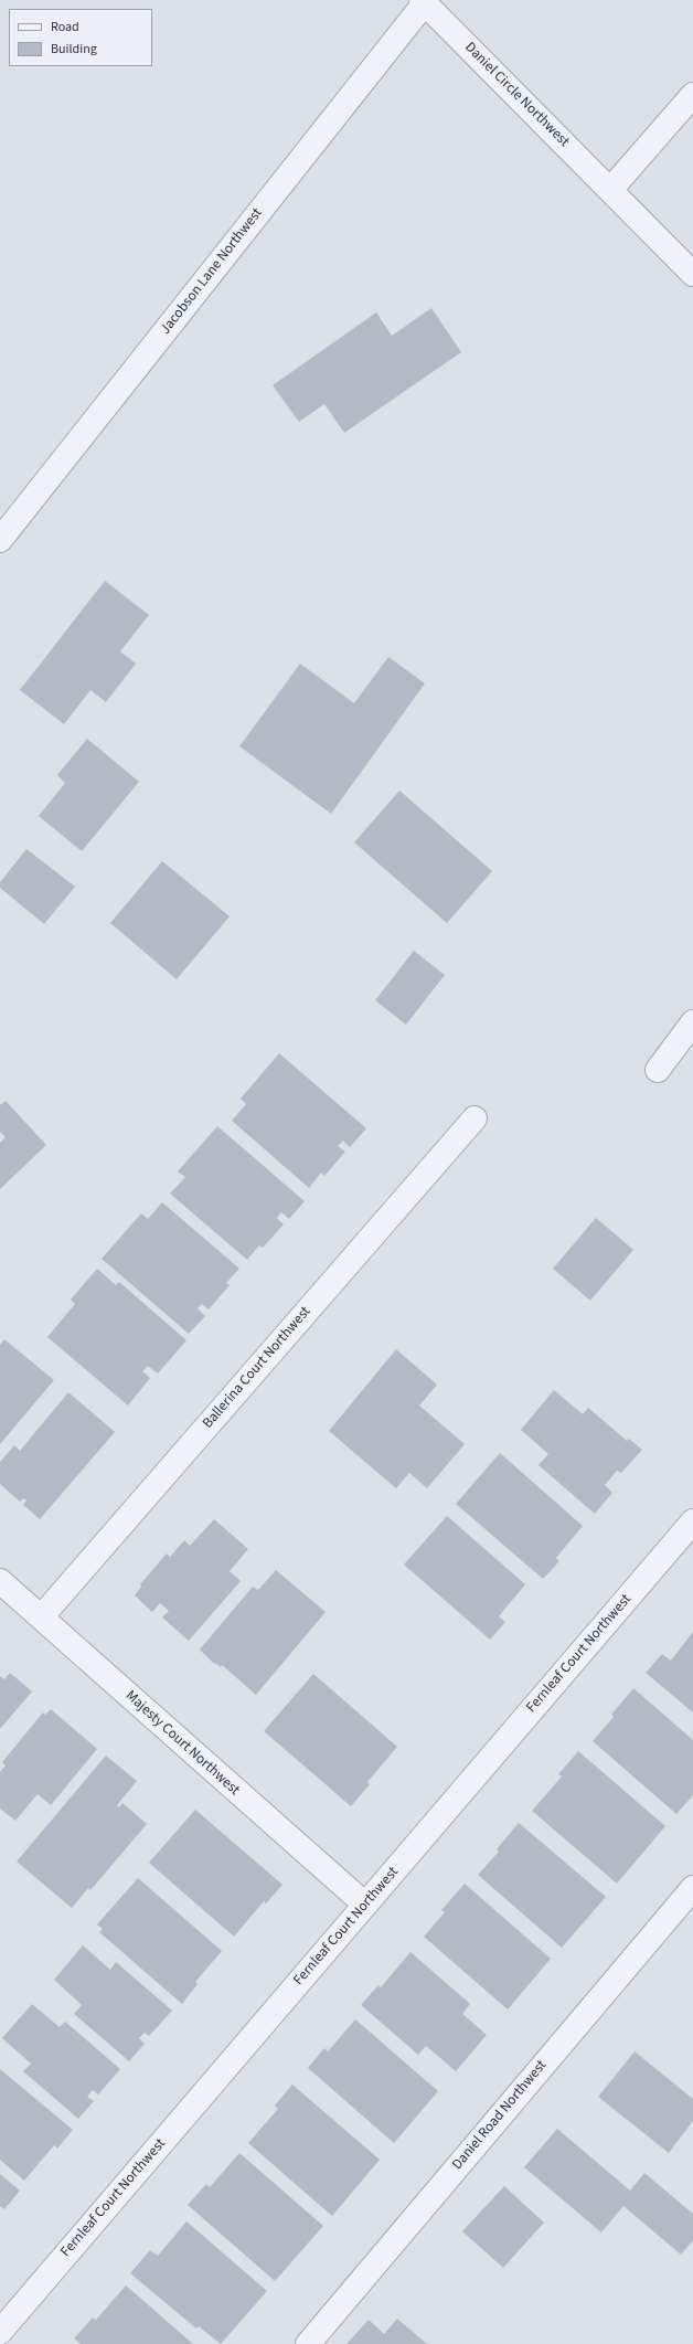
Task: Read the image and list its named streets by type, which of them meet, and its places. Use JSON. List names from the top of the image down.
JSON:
{
  "streets": {
    "street": [
      "Daniel Circle Northwest",
      "Jacobson Lane Northwest",
      "Ballerina Court Northwest",
      "Fernleaf Court Northwest",
      "Majesty Court Northwest",
      "Daniel Road Northwest"
    ]
  },
  "crossings": [
    ["Daniel Circle Northwest", "Jacobson Lane Northwest"],
    ["Ballerina Court Northwest", "Majesty Court Northwest"],
    ["Fernleaf Court Northwest", "Majesty Court Northwest"]
  ],
  "legend": ["Road", "Building"]
}
